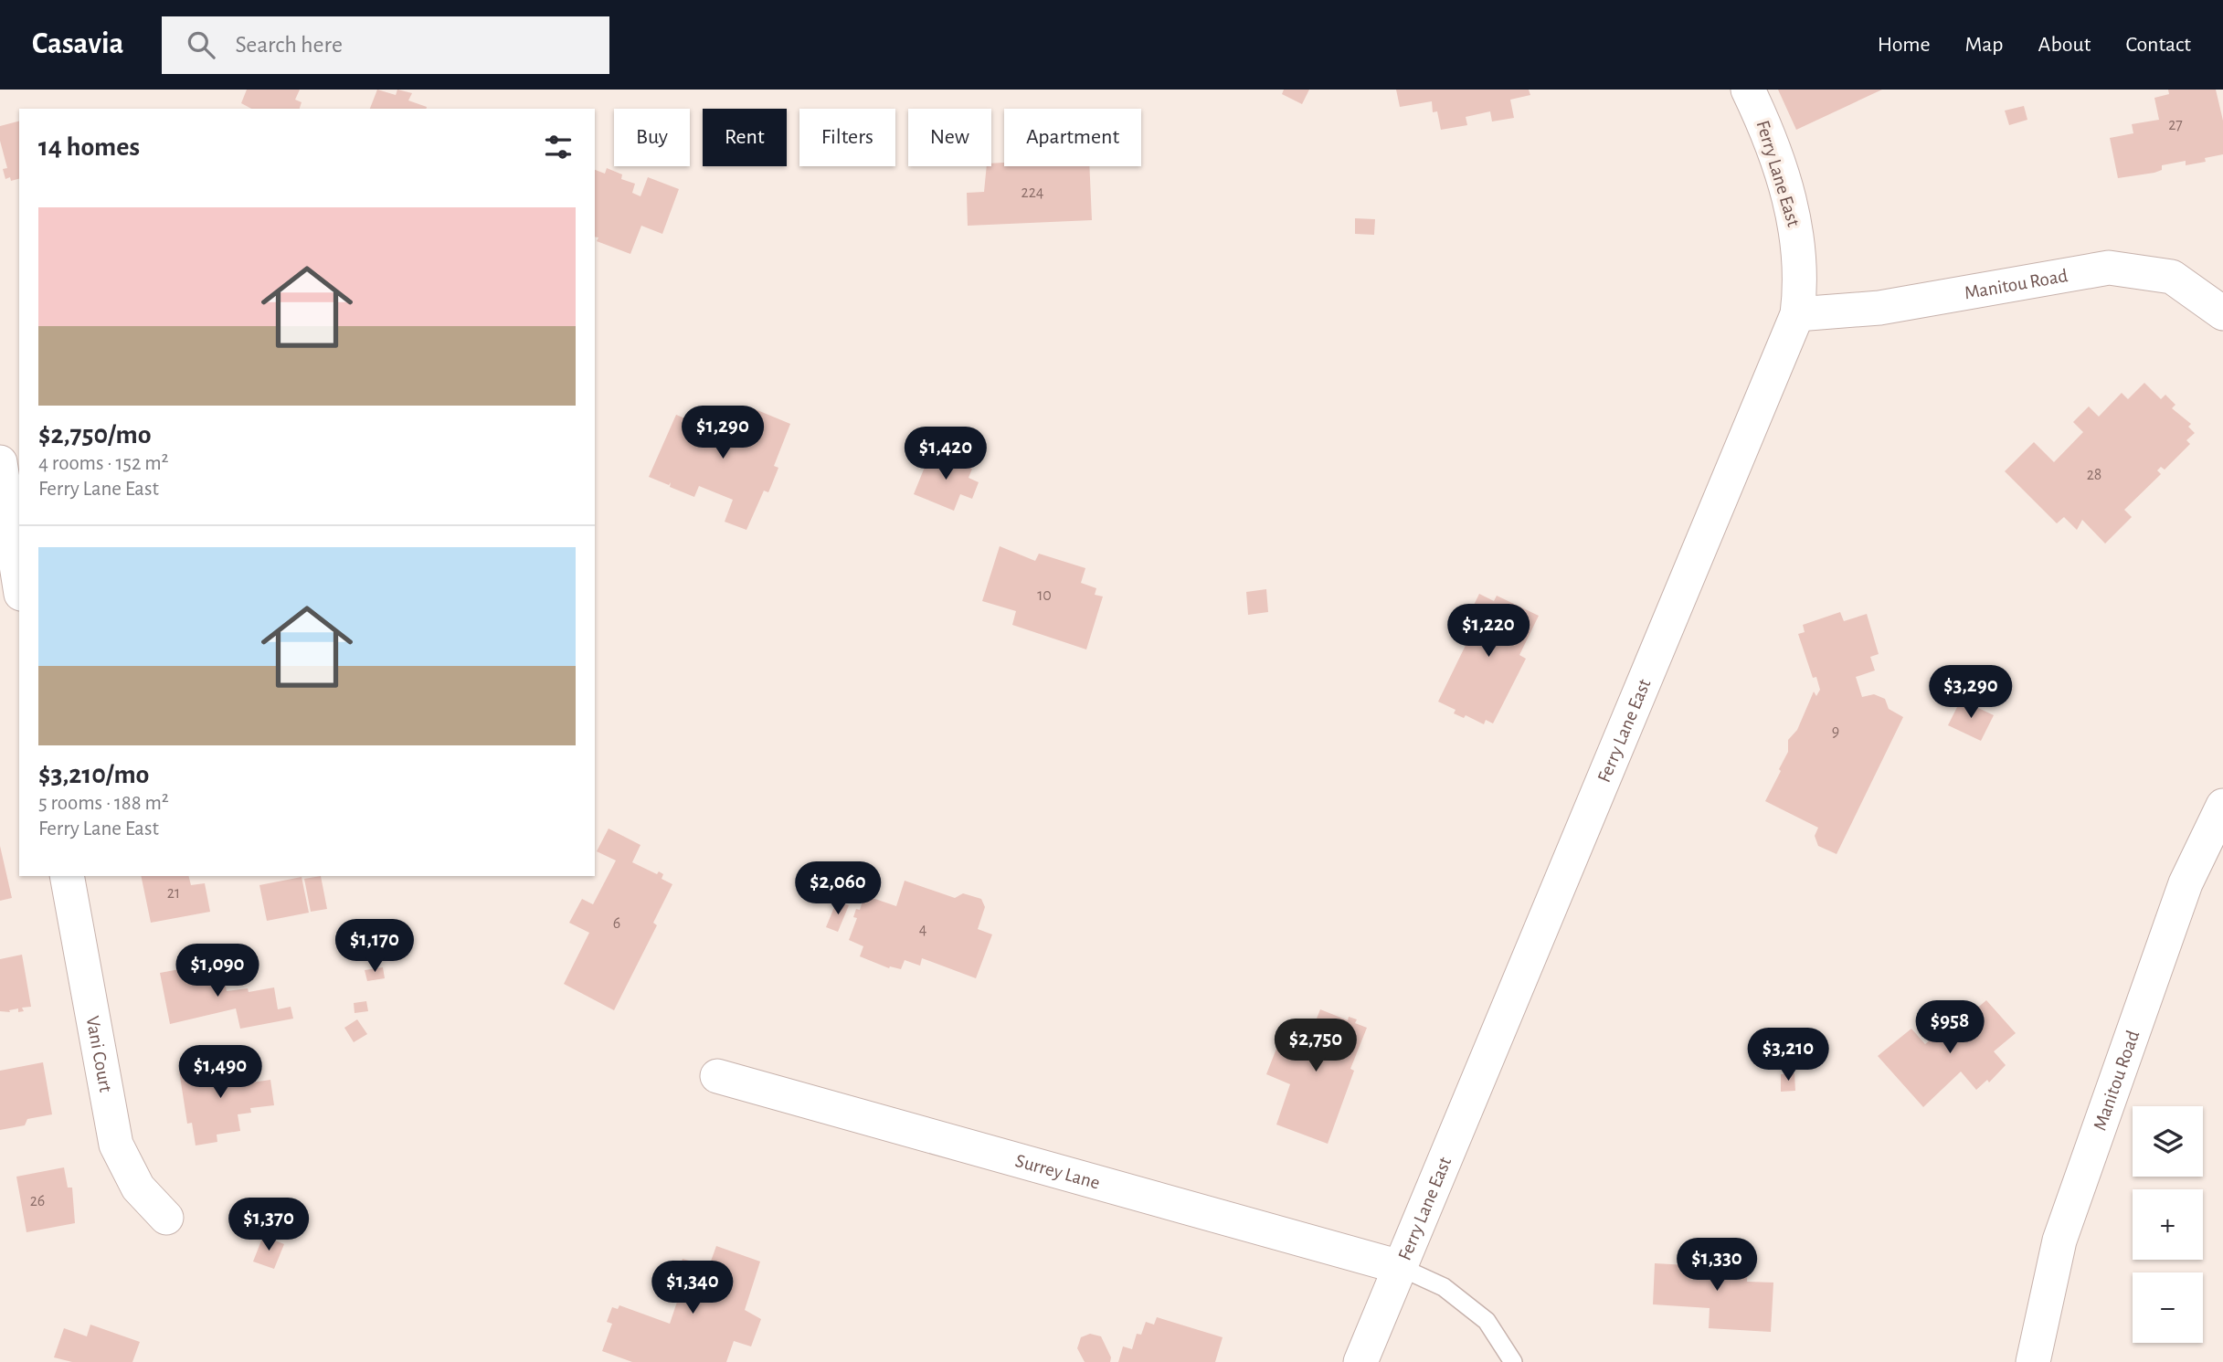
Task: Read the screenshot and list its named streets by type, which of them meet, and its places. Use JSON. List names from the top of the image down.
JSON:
{
  "streets": {
    "street": [
      "Ferry Lane East",
      "Manitou Road",
      "Vani Court",
      "Surrey Lane"
    ]
  },
  "crossings": [
    ["Ferry Lane East", "Manitou Road"],
    ["Ferry Lane East", "Surrey Lane"]
  ],
  "house_numbers": [
    "27",
    "224",
    "28",
    "10",
    "9",
    "21",
    "6",
    "4",
    "26"
  ],
  "page": {
    "header": "Casavia",
    "search": "Search here",
    "nav": [
      "Home",
      "Map",
      "About",
      "Contact"
    ],
    "chip": [
      "Buy",
      "Rent",
      "Filters",
      "New",
      "Apartment"
    ],
    "heading": "14 homes",
    "list": [
      {
        "name": "$2,750/mo",
        "note": "4 rooms · 152 m² · Ferry Lane East"
      },
      {
        "name": "$3,210/mo",
        "note": "5 rooms · 188 m² · Ferry Lane East"
      }
    ],
    "price": [
      "$1,290",
      "$1,420",
      "$1,220",
      "$3,290",
      "$2,060",
      "$1,170",
      "$1,090",
      "$958",
      "$2,750",
      "$3,210",
      "$1,490",
      "$1,370",
      "$1,330",
      "$1,340"
    ],
    "map_buttons": ["+", "−"]
  }
}
